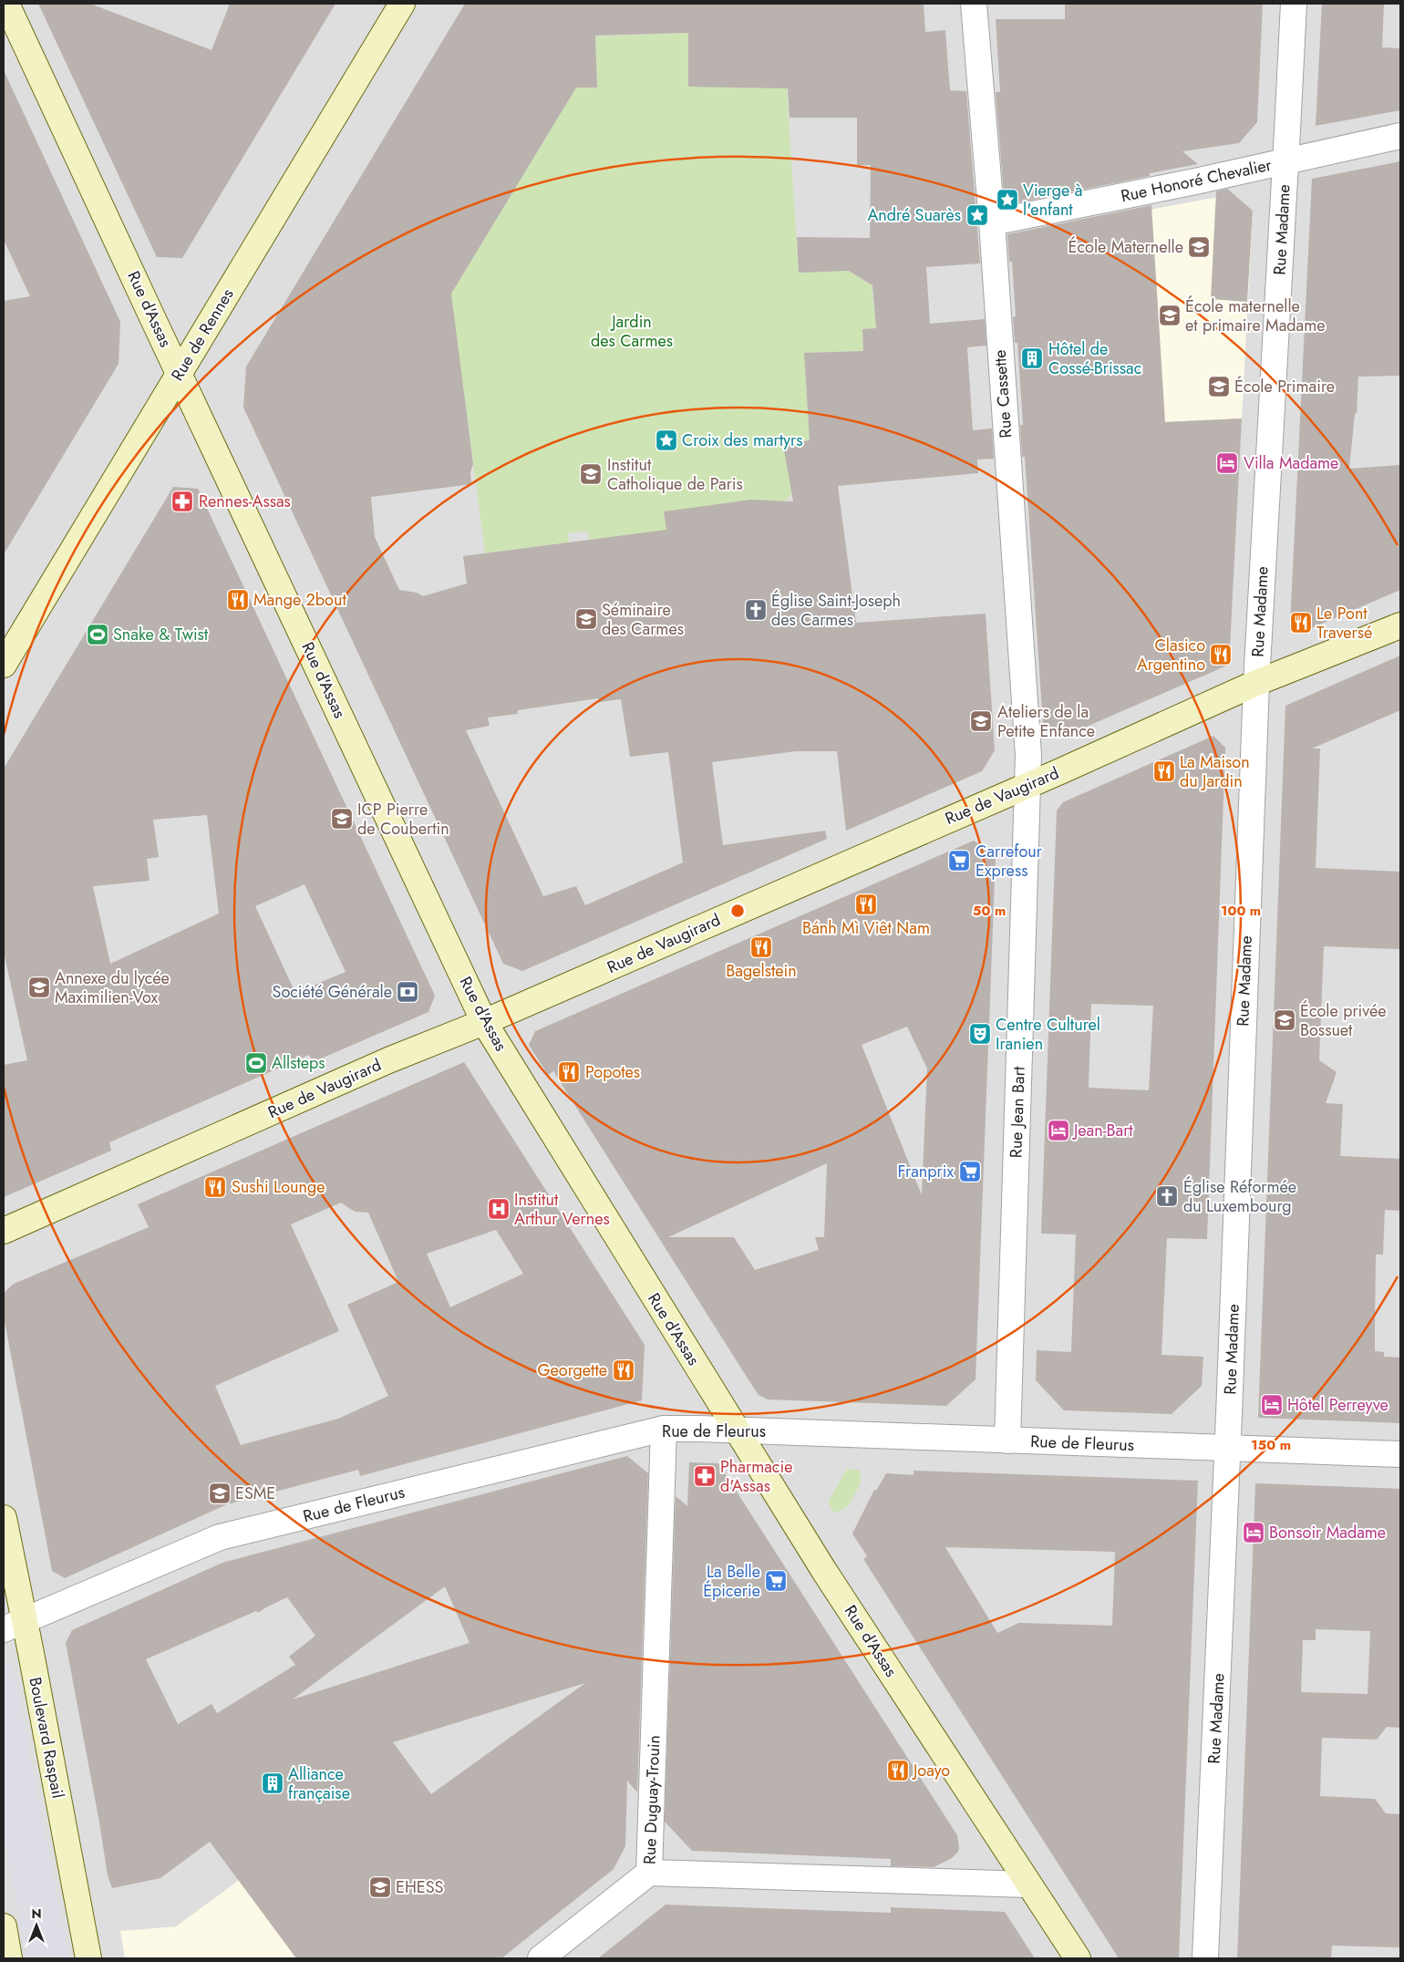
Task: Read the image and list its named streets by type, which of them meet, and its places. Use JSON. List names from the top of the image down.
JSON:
{
  "streets": {
    "street": [
      "Rue Honoré Chevalier",
      "Rue Madame",
      "Rue d'Assas",
      "Rue de Rennes",
      "Rue Cassette",
      "Rue de Vaugirard",
      "Rue Jean Bart",
      "Rue de Fleurus",
      "Boulevard Raspail",
      "Rue Duguay-Trouin"
    ]
  },
  "crossings": [
    ["Rue Honoré Chevalier", "Rue Madame"],
    ["Rue Honoré Chevalier", "Rue Cassette"],
    ["Rue Madame", "Rue de Vaugirard"],
    ["Rue Madame", "Rue de Fleurus"],
    ["Rue d'Assas", "Rue de Rennes"],
    ["Rue d'Assas", "Rue de Vaugirard"],
    ["Rue d'Assas", "Rue de Fleurus"],
    ["Rue d'Assas", "Rue Duguay-Trouin"],
    ["Rue Cassette", "Rue de Vaugirard"],
    ["Rue Cassette", "Rue Jean Bart"],
    ["Rue de Vaugirard", "Rue Jean Bart"],
    ["Rue Jean Bart", "Rue de Fleurus"],
    ["Rue de Fleurus", "Boulevard Raspail"],
    ["Rue de Fleurus", "Rue Duguay-Trouin"]
  ],
  "parks": ["Jardin des Carmes"],
  "places": {
    "place": ["Vierge à l'enfant", "André Suarès", "Croix des martyrs"],
    "school or university": [
      "École Maternelle",
      "École maternelle et primaire Madame",
      "École Primaire",
      "Institut Catholique de Paris",
      "Séminaire des Carmes",
      "Ateliers de la Petite Enfance",
      "ICP Pierre de Coubertin",
      "Annexe du lycée Maximilien-Vox",
      "École privée Bossuet",
      "ESME",
      "EHESS"
    ],
    "building": ["Hôtel de Cossé-Brissac", "Alliance française"],
    "hotel": [
      "Villa Madame",
      "Jean-Bart",
      "Hôtel Perreyve",
      "Bonsoir Madame"
    ],
    "pharmacy": ["Rennes-Assas", "Pharmacie d'Assas"],
    "restaurant": [
      "Mange 2bout",
      "Le Pont Traversé",
      "Clasico Argentino",
      "La Maison du Jardin",
      "Bánh Mì Viêt Nam",
      "Bagelstein",
      "Popotes",
      "Sushi Lounge",
      "Georgette",
      "Joayo"
    ],
    "church": ["Église Saint-Joseph des Carmes", "Église Réformée du Luxembourg"],
    "sports": ["Snake & Twist", "Allsteps"],
    "supermarket": ["Carrefour Express", "Franprix", "La Belle Épicerie"],
    "bank": ["Société Générale"],
    "theatre": ["Centre Culturel Iranien"],
    "hospital": ["Institut Arthur Vernes"]
  },
  "north": "top",
  "rings": ["50 m", "100 m", "150 m"]
}
